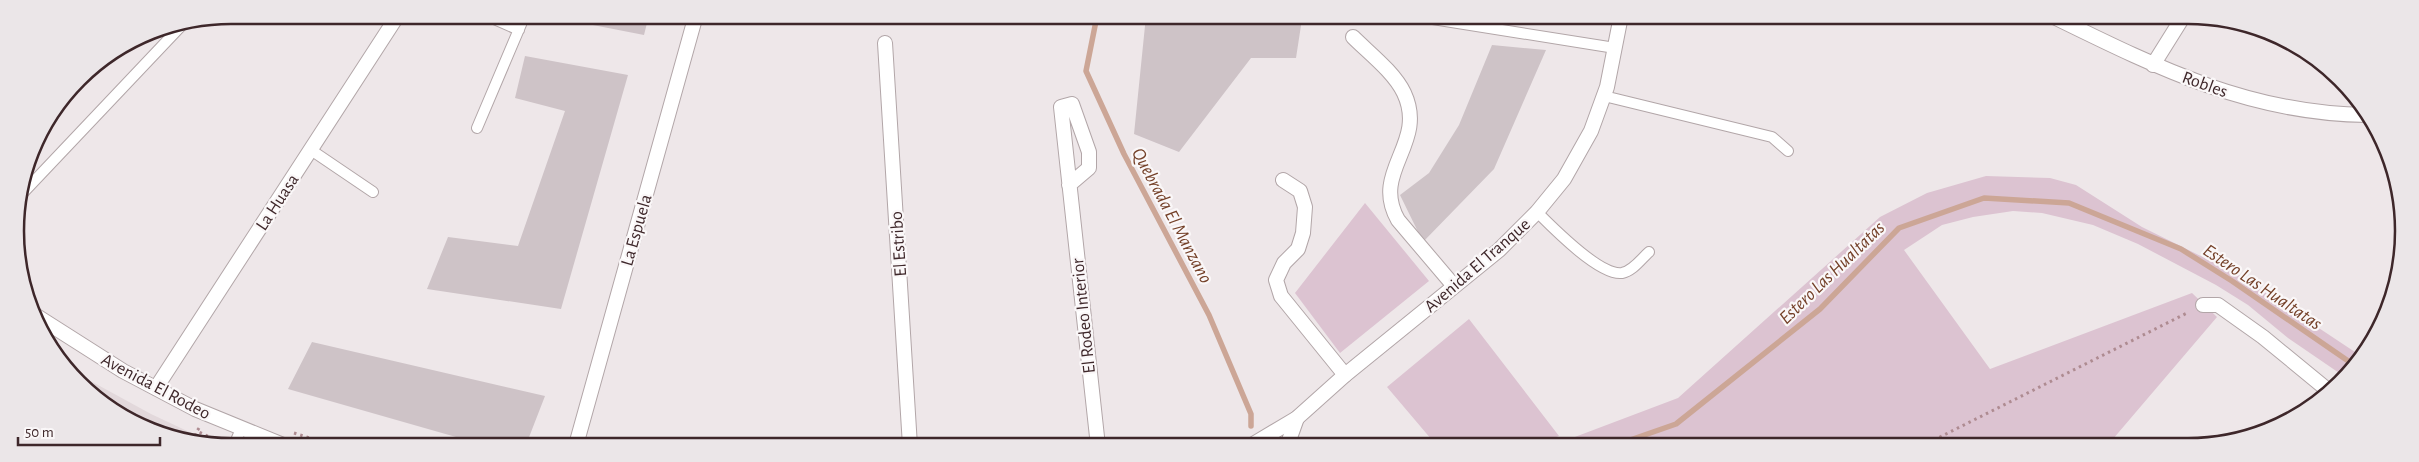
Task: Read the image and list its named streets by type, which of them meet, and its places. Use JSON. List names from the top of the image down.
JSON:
{
  "streets": {
    "street": [
      "Robles",
      "La Huasa",
      "La Espuela",
      "El Estribo",
      "Avenida El Tranque",
      "El Rodeo Interior",
      "Avenida El Rodeo"
    ]
  },
  "crossings": [
    ["La Huasa", "Avenida El Rodeo"]
  ],
  "water": ["Quebrada El Manzano", "Estero Las Hualtatas"],
  "scale_bar": "50 m"
}
